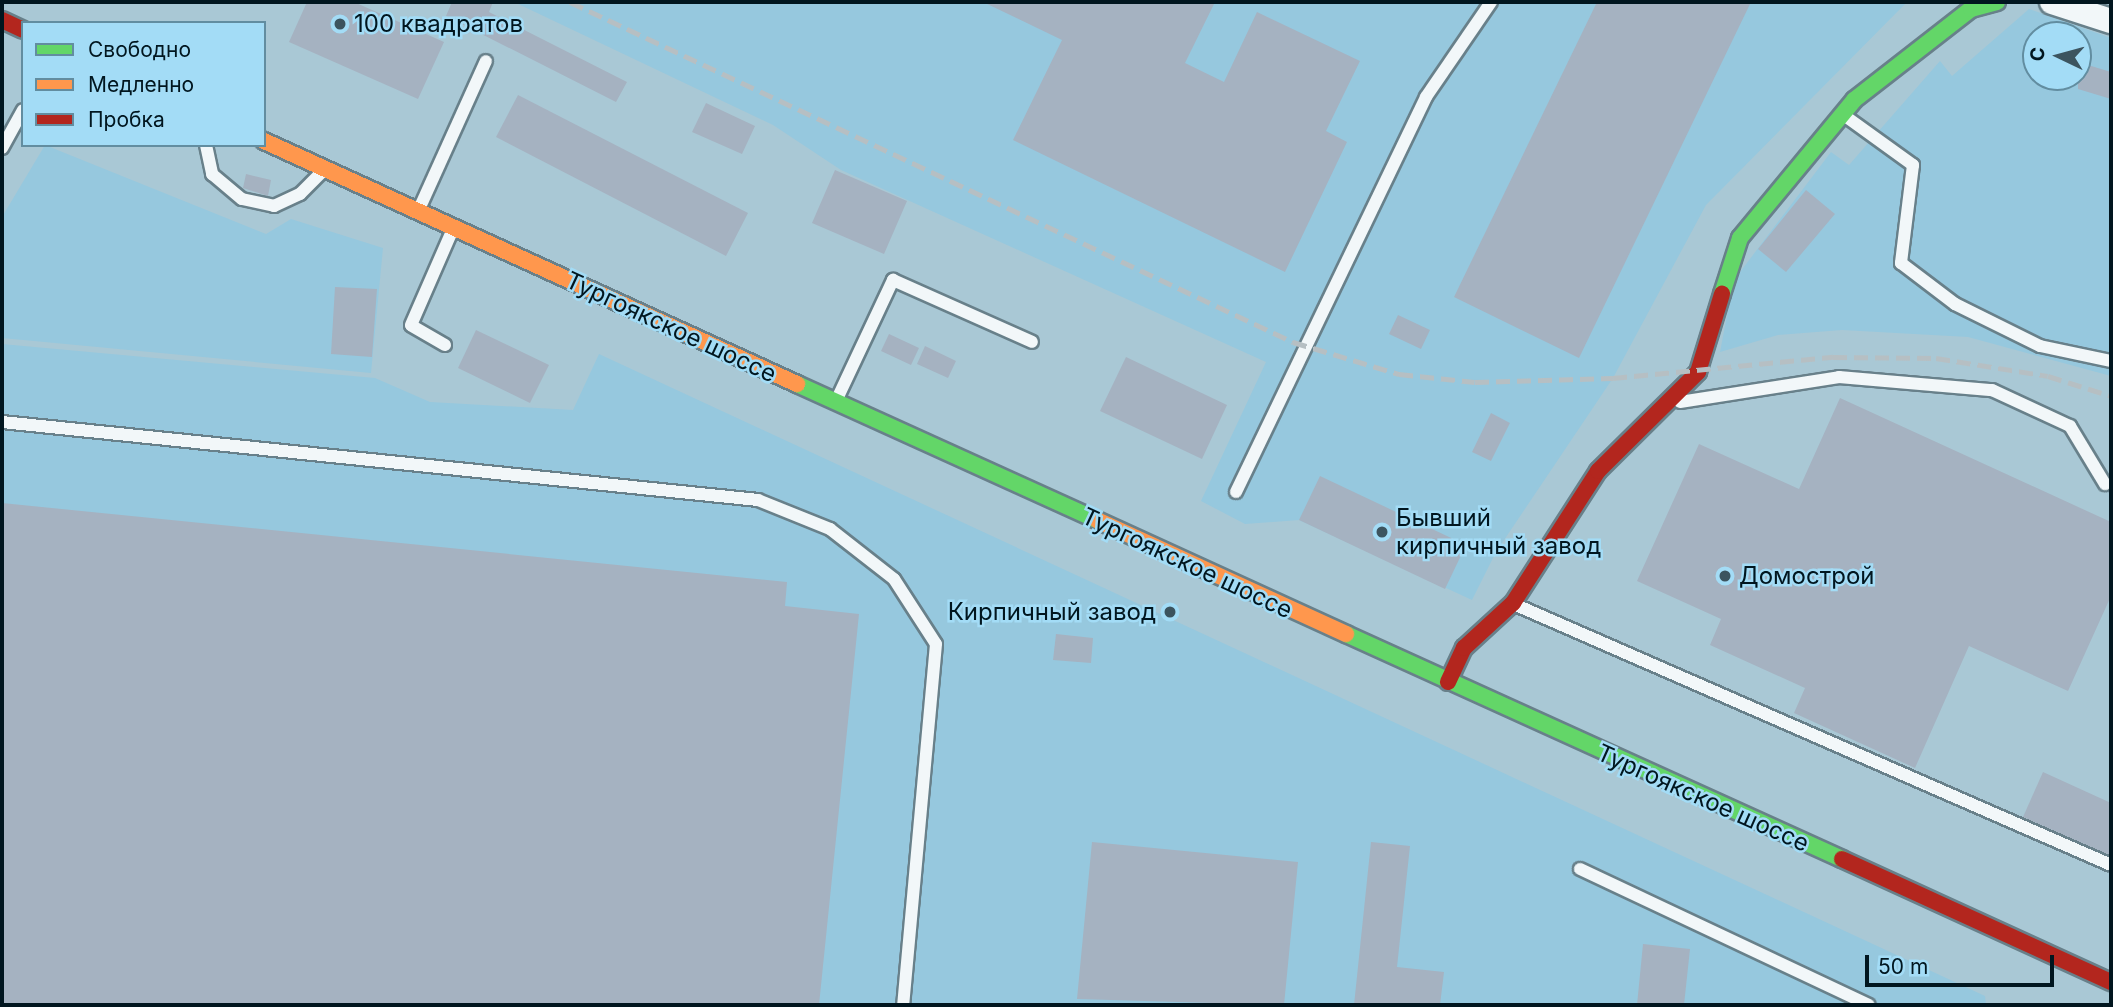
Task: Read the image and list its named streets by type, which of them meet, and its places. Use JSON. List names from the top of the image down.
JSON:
{
  "streets": {
    "main road": ["Тургоякское шоссе"]
  },
  "places": [
    "100 квадратов",
    "Бывший кирпичный завод",
    "Домострой",
    "Кирпичный завод"
  ],
  "legend": ["Свободно", "Медленно", "Пробка"],
  "scale_bar": "50 m",
  "north": "left"
}
